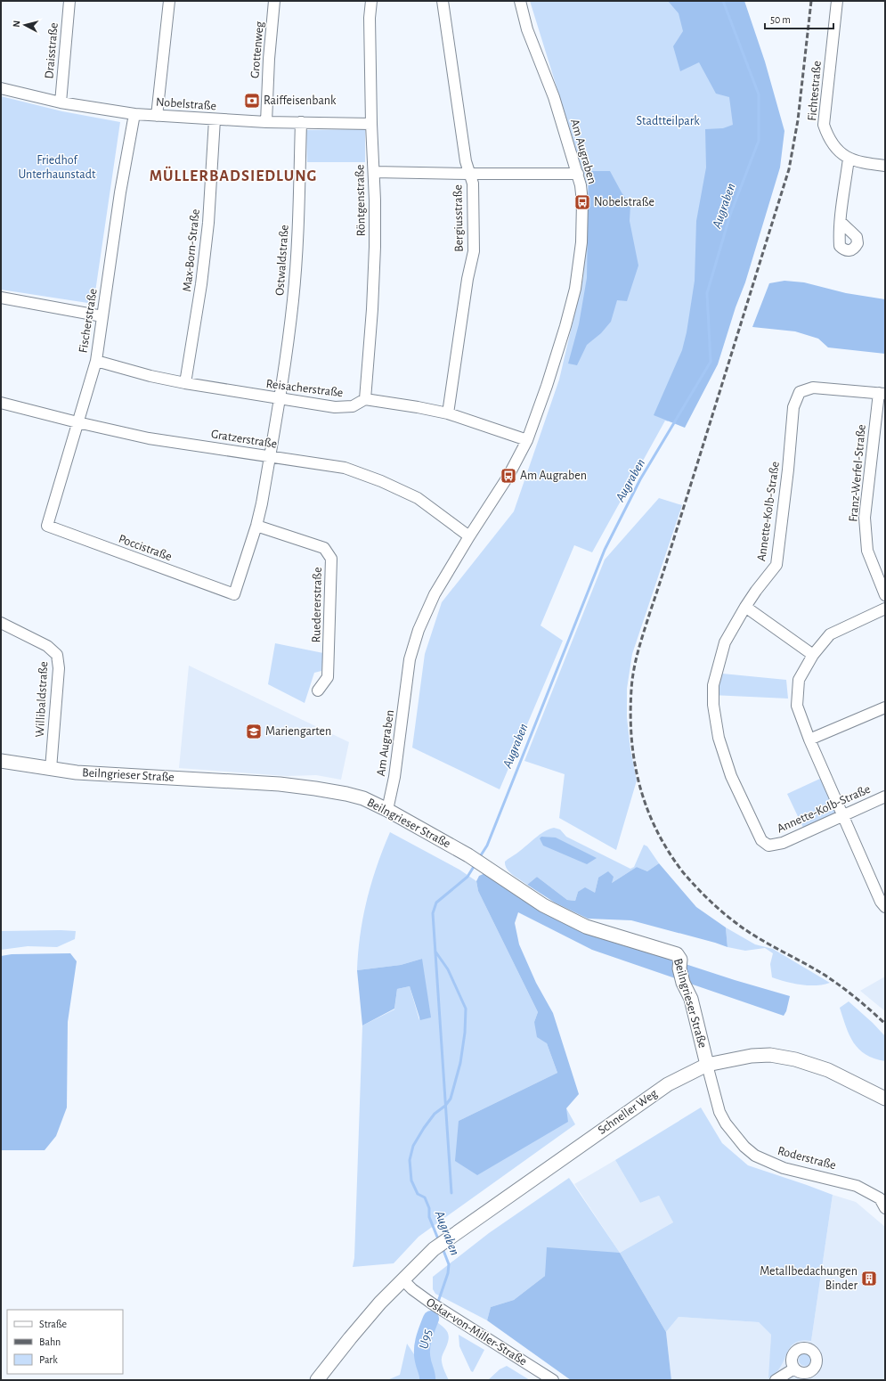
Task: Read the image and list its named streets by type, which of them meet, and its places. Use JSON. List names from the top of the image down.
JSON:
{
  "streets": {
    "main road": ["Beilngrieser Straße", "Schneller Weg"],
    "street": [
      "Grottenweg",
      "Draisstraße",
      "Fichtestraße",
      "Nobelstraße",
      "Am Augraben",
      "Röntgenstraße",
      "Bergiusstraße",
      "Max-Born-Straße",
      "Ostwaldstraße",
      "Fischerstraße",
      "Reisacherstraße",
      "Gratzerstraße",
      "Franz-Werfel-Straße",
      "Annette-Kolb-Straße",
      "Poccistraße",
      "Ruedererstraße",
      "Willibaldstraße",
      "Roderstraße",
      "Oskar-von-Miller-Straße"
    ]
  },
  "crossings": [
    ["Grottenweg", "Nobelstraße"],
    ["Draisstraße", "Nobelstraße"],
    ["Nobelstraße", "Röntgenstraße"],
    ["Nobelstraße", "Max-Born-Straße"],
    ["Nobelstraße", "Ostwaldstraße"],
    ["Nobelstraße", "Fischerstraße"],
    ["Am Augraben", "Gratzerstraße"],
    ["Am Augraben", "Beilngrieser Straße"],
    ["Röntgenstraße", "Reisacherstraße"],
    ["Max-Born-Straße", "Reisacherstraße"],
    ["Ostwaldstraße", "Reisacherstraße"],
    ["Ostwaldstraße", "Gratzerstraße"],
    ["Ostwaldstraße", "Poccistraße"],
    ["Ostwaldstraße", "Ruedererstraße"],
    ["Fischerstraße", "Reisacherstraße"],
    ["Fischerstraße", "Gratzerstraße"],
    ["Fischerstraße", "Poccistraße"],
    ["Franz-Werfel-Straße", "Annette-Kolb-Straße"],
    ["Willibaldstraße", "Beilngrieser Straße"],
    ["Beilngrieser Straße", "Schneller Weg"],
    ["Beilngrieser Straße", "Roderstraße"],
    ["Schneller Weg", "Roderstraße"],
    ["Schneller Weg", "Oskar-von-Miller-Straße"]
  ],
  "districts": ["MÜLLERBADSIEDLUNG"],
  "water": ["Augraben", "U95"],
  "parks": ["Stadtteilpark", "Friedhof Unterhaunstadt"],
  "places": {
    "bank": ["Raiffeisenbank"],
    "bus stop": ["Nobelstraße", "Am Augraben"],
    "school or university": ["Mariengarten"],
    "building": ["Metallbedachungen Binder"]
  },
  "legend": ["Straße", "Bahn", "Park"],
  "scale_bar": "50 m",
  "north": "left"
}
